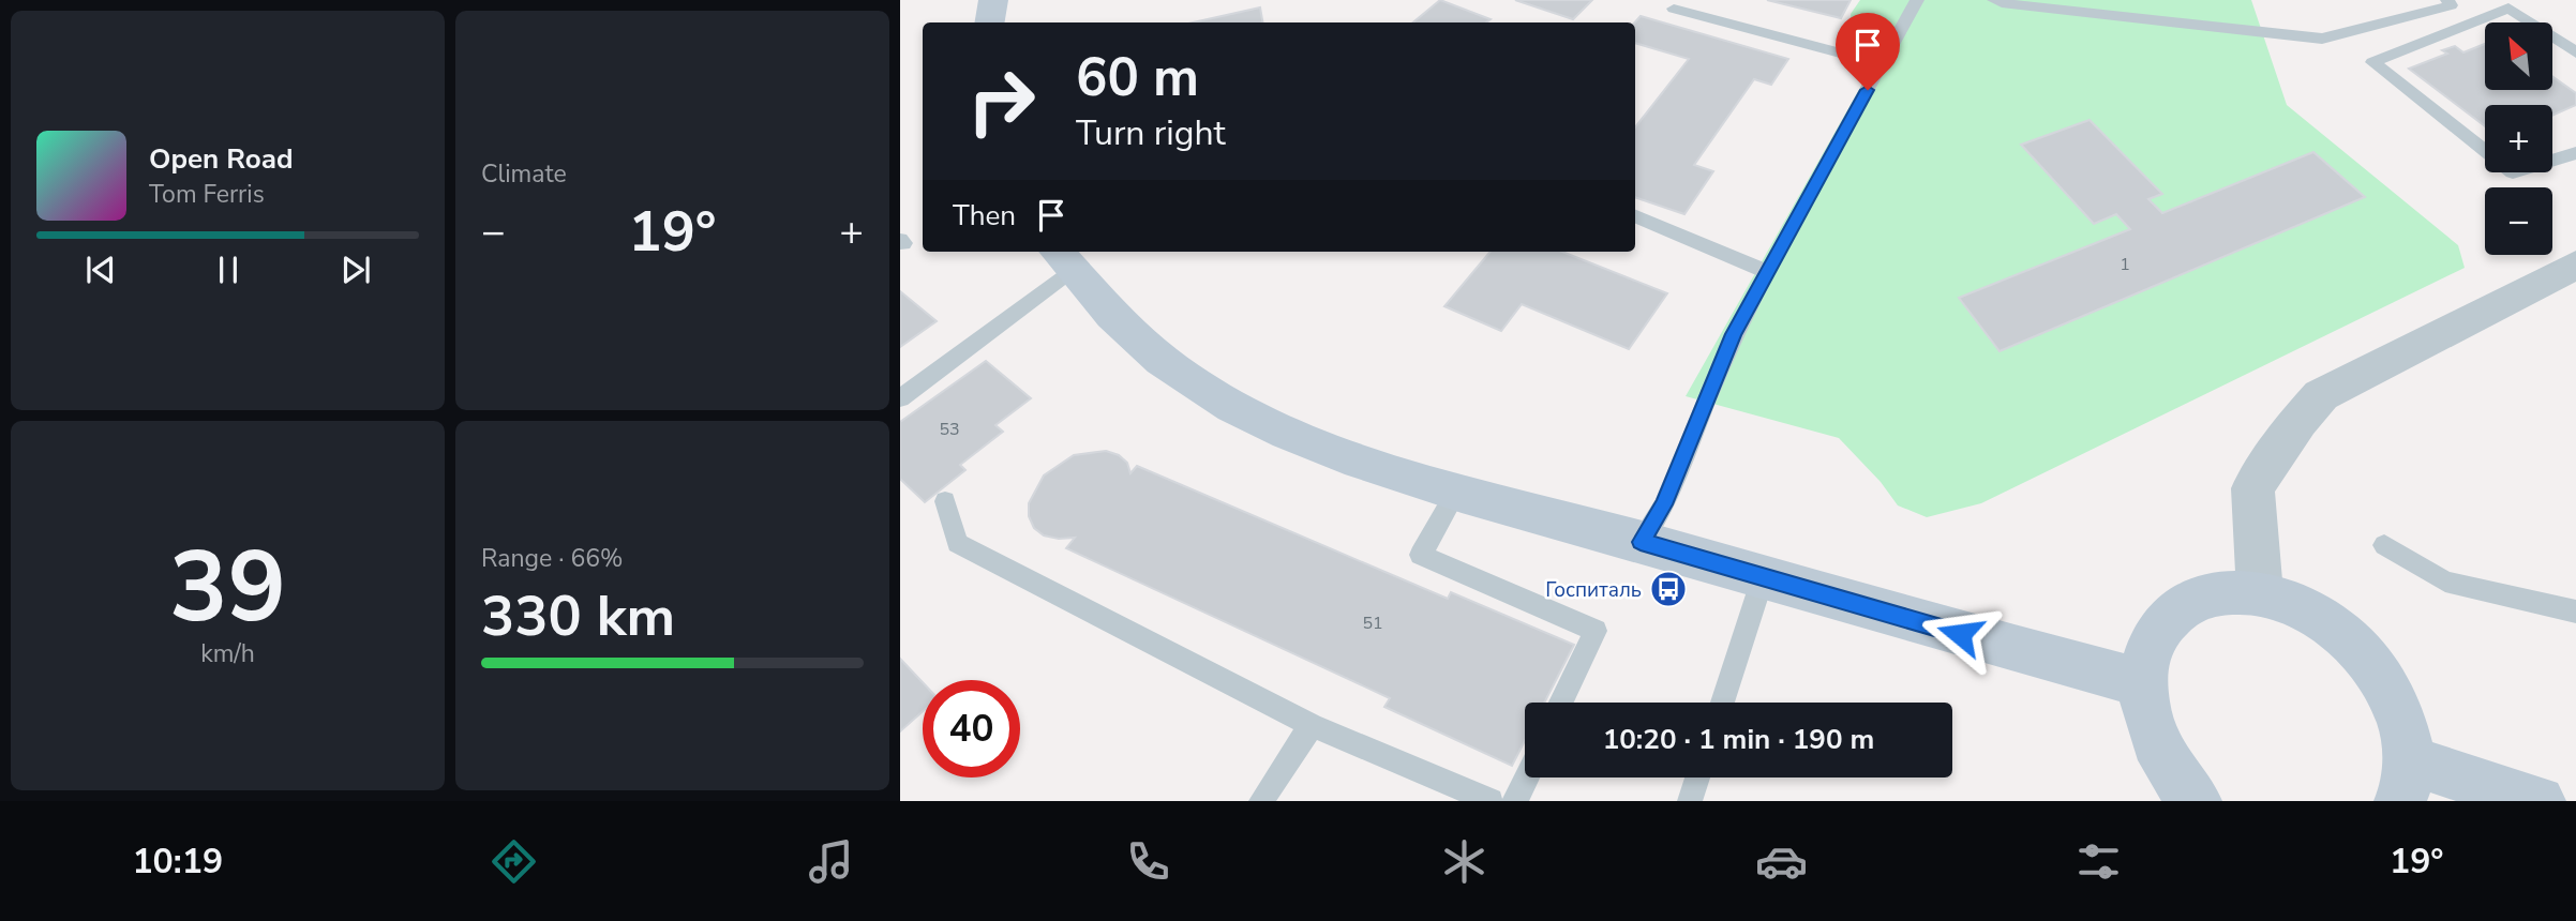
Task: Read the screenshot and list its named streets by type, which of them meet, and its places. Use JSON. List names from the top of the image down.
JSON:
{
  "places": {
    "bus stop": ["Госпиталь"]
  },
  "house_numbers": ["1", "53", "51"],
  "north": "top left",
  "page": {
    "tile": [
      "Climate",
      ["39", "km/h"],
      ["Range · 66%", "330 km"]
    ],
    "map_buttons": ["+", "−"],
    "turn": ["60 m", "Turn right"],
    "song": ["Open Road", "Tom Ferris"],
    "then": "Then",
    "heat": ["−", "19°", "+"],
    "limit": "40",
    "trip": "10:20 · 1 min · 190 m",
    "tabs": ["10:19", "19°"]
  }
}
